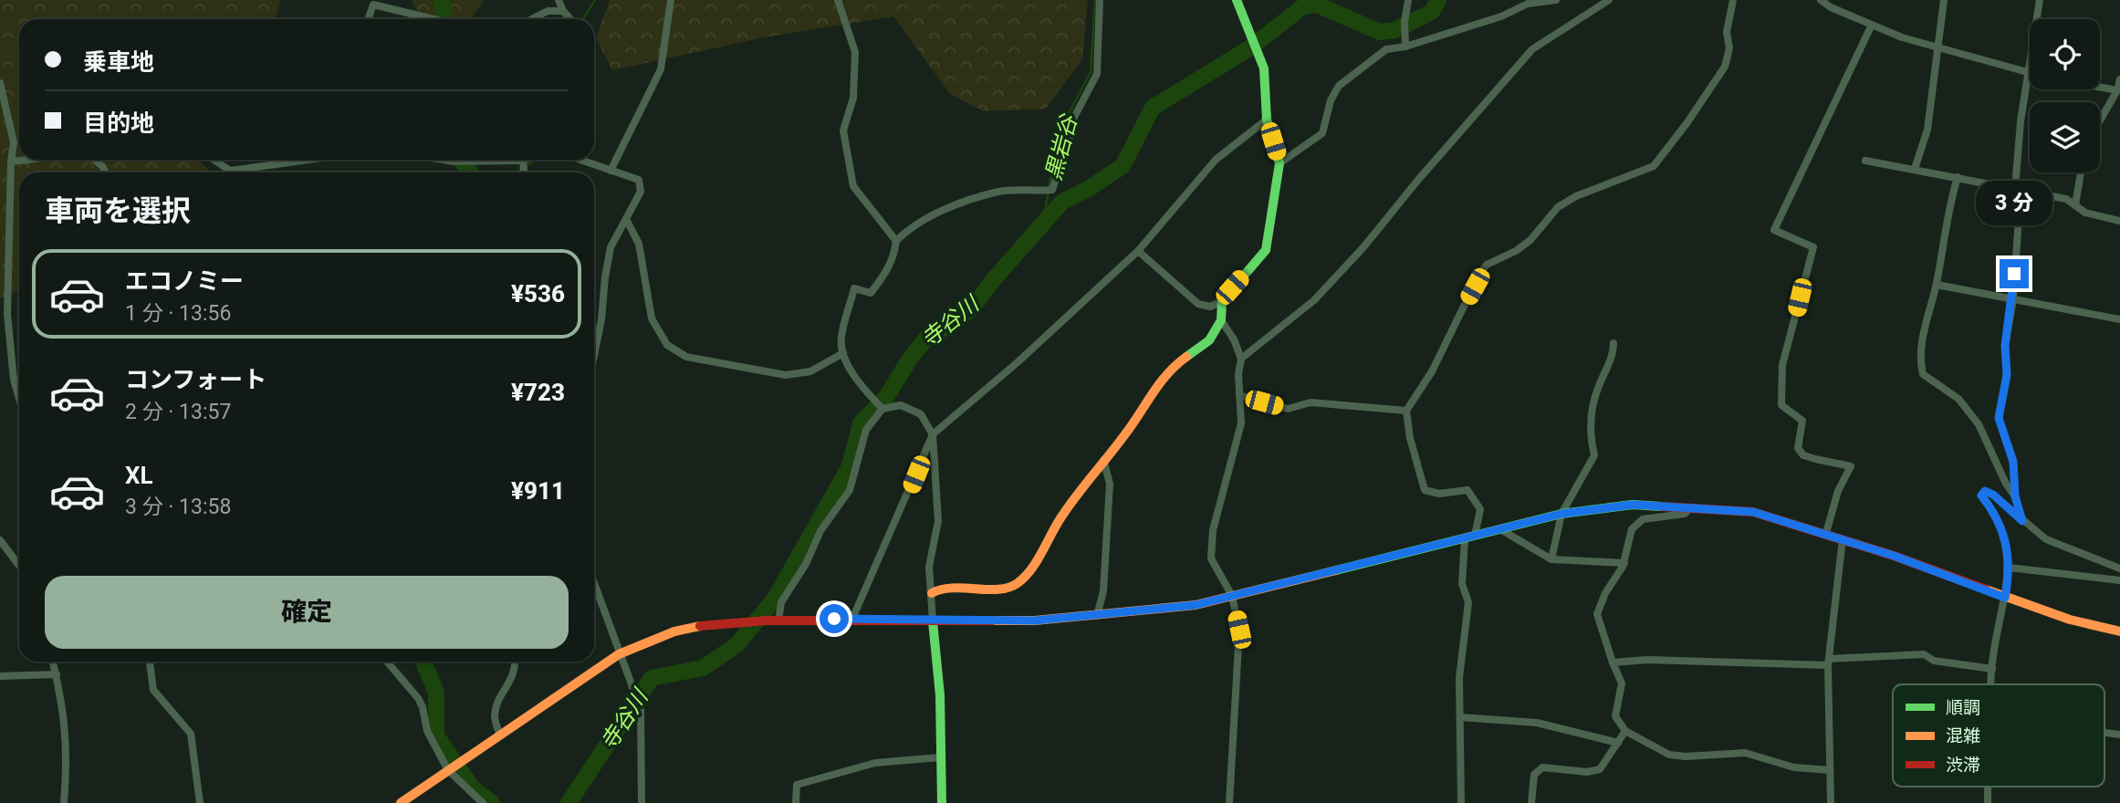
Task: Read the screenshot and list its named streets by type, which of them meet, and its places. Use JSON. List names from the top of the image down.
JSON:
{
  "water": ["黒岩谷", "寺谷川"],
  "legend": ["順調", "混雑", "渋滞"],
  "page": {
    "banner": ["乗車地", "目的地"],
    "heading": "車両を選択",
    "bubble": "3 分",
    "list": [
      {
        "name": "エコノミー",
        "note": "1 分 · 13:56",
        "value": "¥536"
      },
      {
        "name": "コンフォート",
        "note": "2 分 · 13:57",
        "value": "¥723"
      },
      {
        "name": "XL",
        "note": "3 分 · 13:58",
        "value": "¥911"
      }
    ],
    "buttons": "確定"
  }
}
